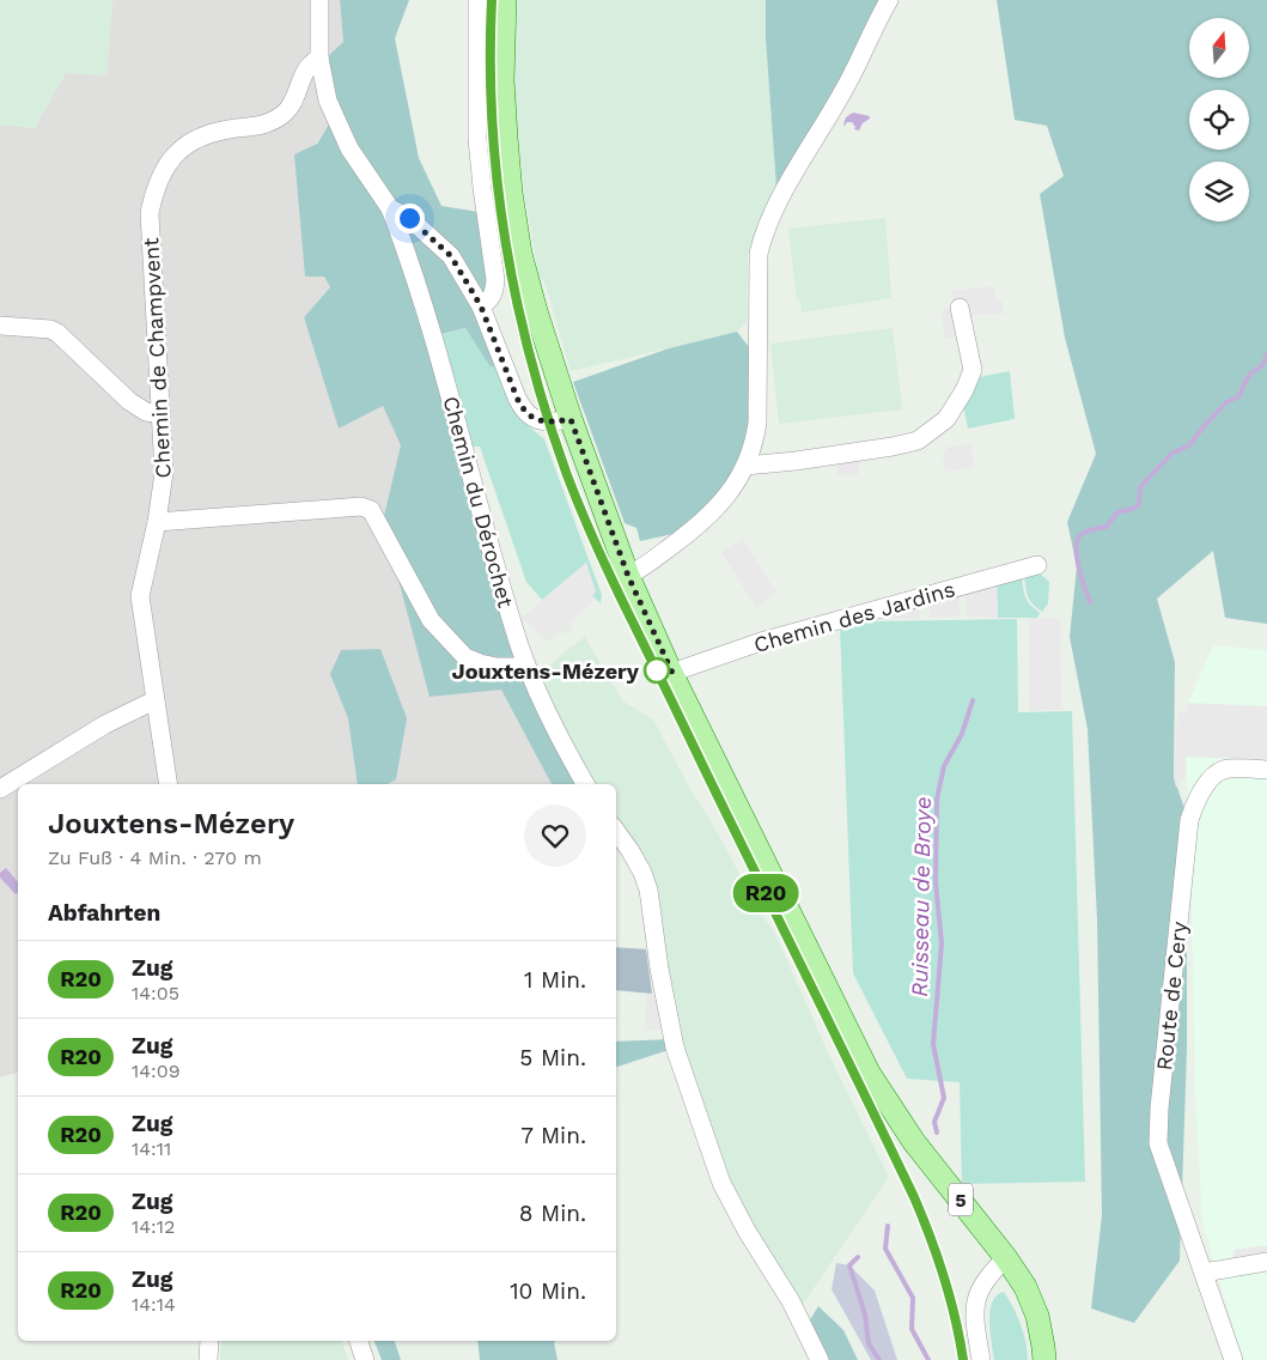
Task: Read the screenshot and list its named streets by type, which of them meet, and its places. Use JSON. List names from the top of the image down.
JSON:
{
  "streets": {
    "main road": ["5"],
    "street": [
      "Chemin de Champvent",
      "Chemin du Dérochet",
      "Chemin des Jardins",
      "Route de Cery"
    ]
  },
  "crossings": [
    ["Chemin des Jardins", "5"]
  ],
  "water": ["Ruisseau de Broye"],
  "places": ["Jouxtens-Mézery"],
  "north": "top",
  "page": {
    "on_map": "R20",
    "heading": [
      ["Jouxtens-Mézery", "Zu Fuß · 4 Min. · 270 m"],
      "Abfahrten"
    ],
    "list": [
      {
        "mark": "R20",
        "name": "Zug",
        "note": "14:05",
        "value": "1 Min."
      },
      {
        "mark": "R20",
        "name": "Zug",
        "note": "14:09",
        "value": "5 Min."
      },
      {
        "mark": "R20",
        "name": "Zug",
        "note": "14:11",
        "value": "7 Min."
      },
      {
        "mark": "R20",
        "name": "Zug",
        "note": "14:12",
        "value": "8 Min."
      },
      {
        "mark": "R20",
        "name": "Zug",
        "note": "14:14",
        "value": "10 Min."
      }
    ]
  }
}
